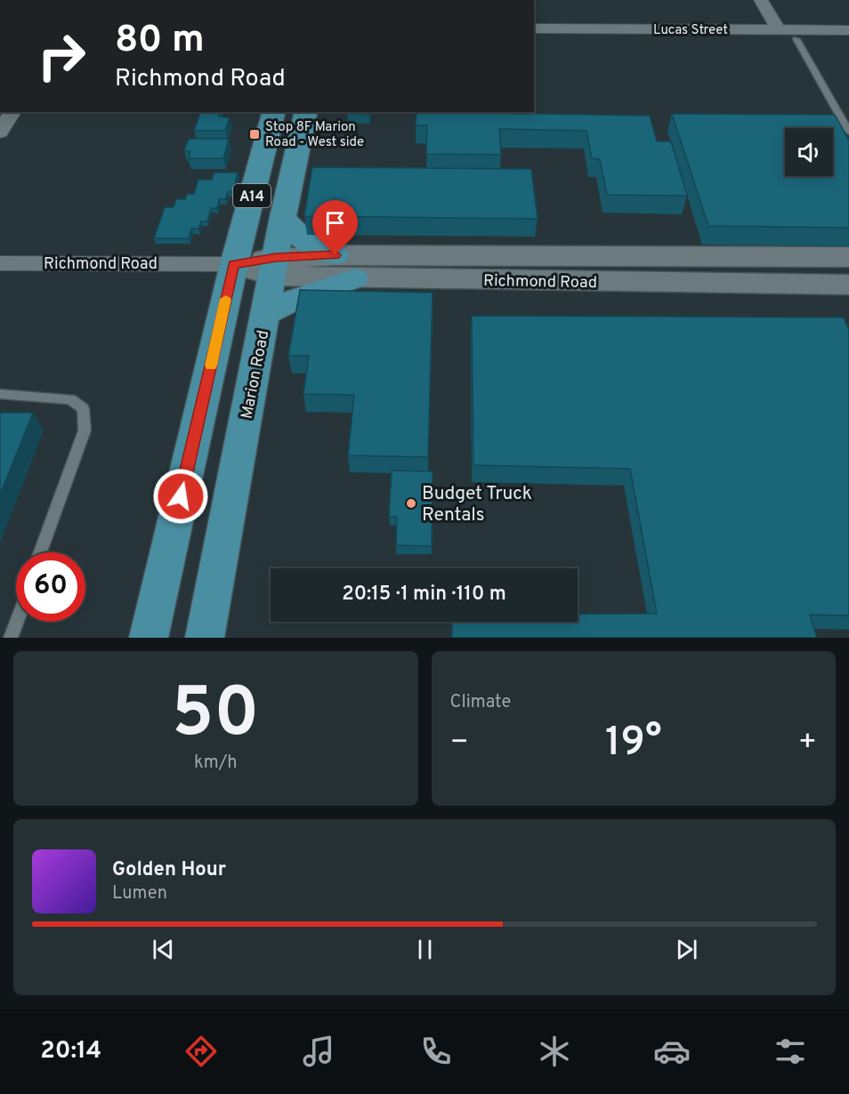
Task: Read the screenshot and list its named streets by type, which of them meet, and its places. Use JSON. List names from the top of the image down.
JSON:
{
  "streets": {
    "main road": ["A14", "Richmond Road", "Marion Road"],
    "street": ["Lucas Street"]
  },
  "crossings": [
    ["A14", "Richmond Road"],
    ["Richmond Road", "Marion Road"]
  ],
  "places": {
    "transit": ["Stop 8F Marion Road - West side"],
    "other": ["Budget Truck Rentals"]
  },
  "page": {
    "turn": ["80 m", "Richmond Road"],
    "limit": "60",
    "trip": "20:15 · 1 min · 110 m",
    "tile": [
      ["50", "km/h"],
      "Climate"
    ],
    "heat": ["−", "19°", "+"],
    "song": ["Golden Hour", "Lumen"],
    "tabs": "20:14"
  }
}
